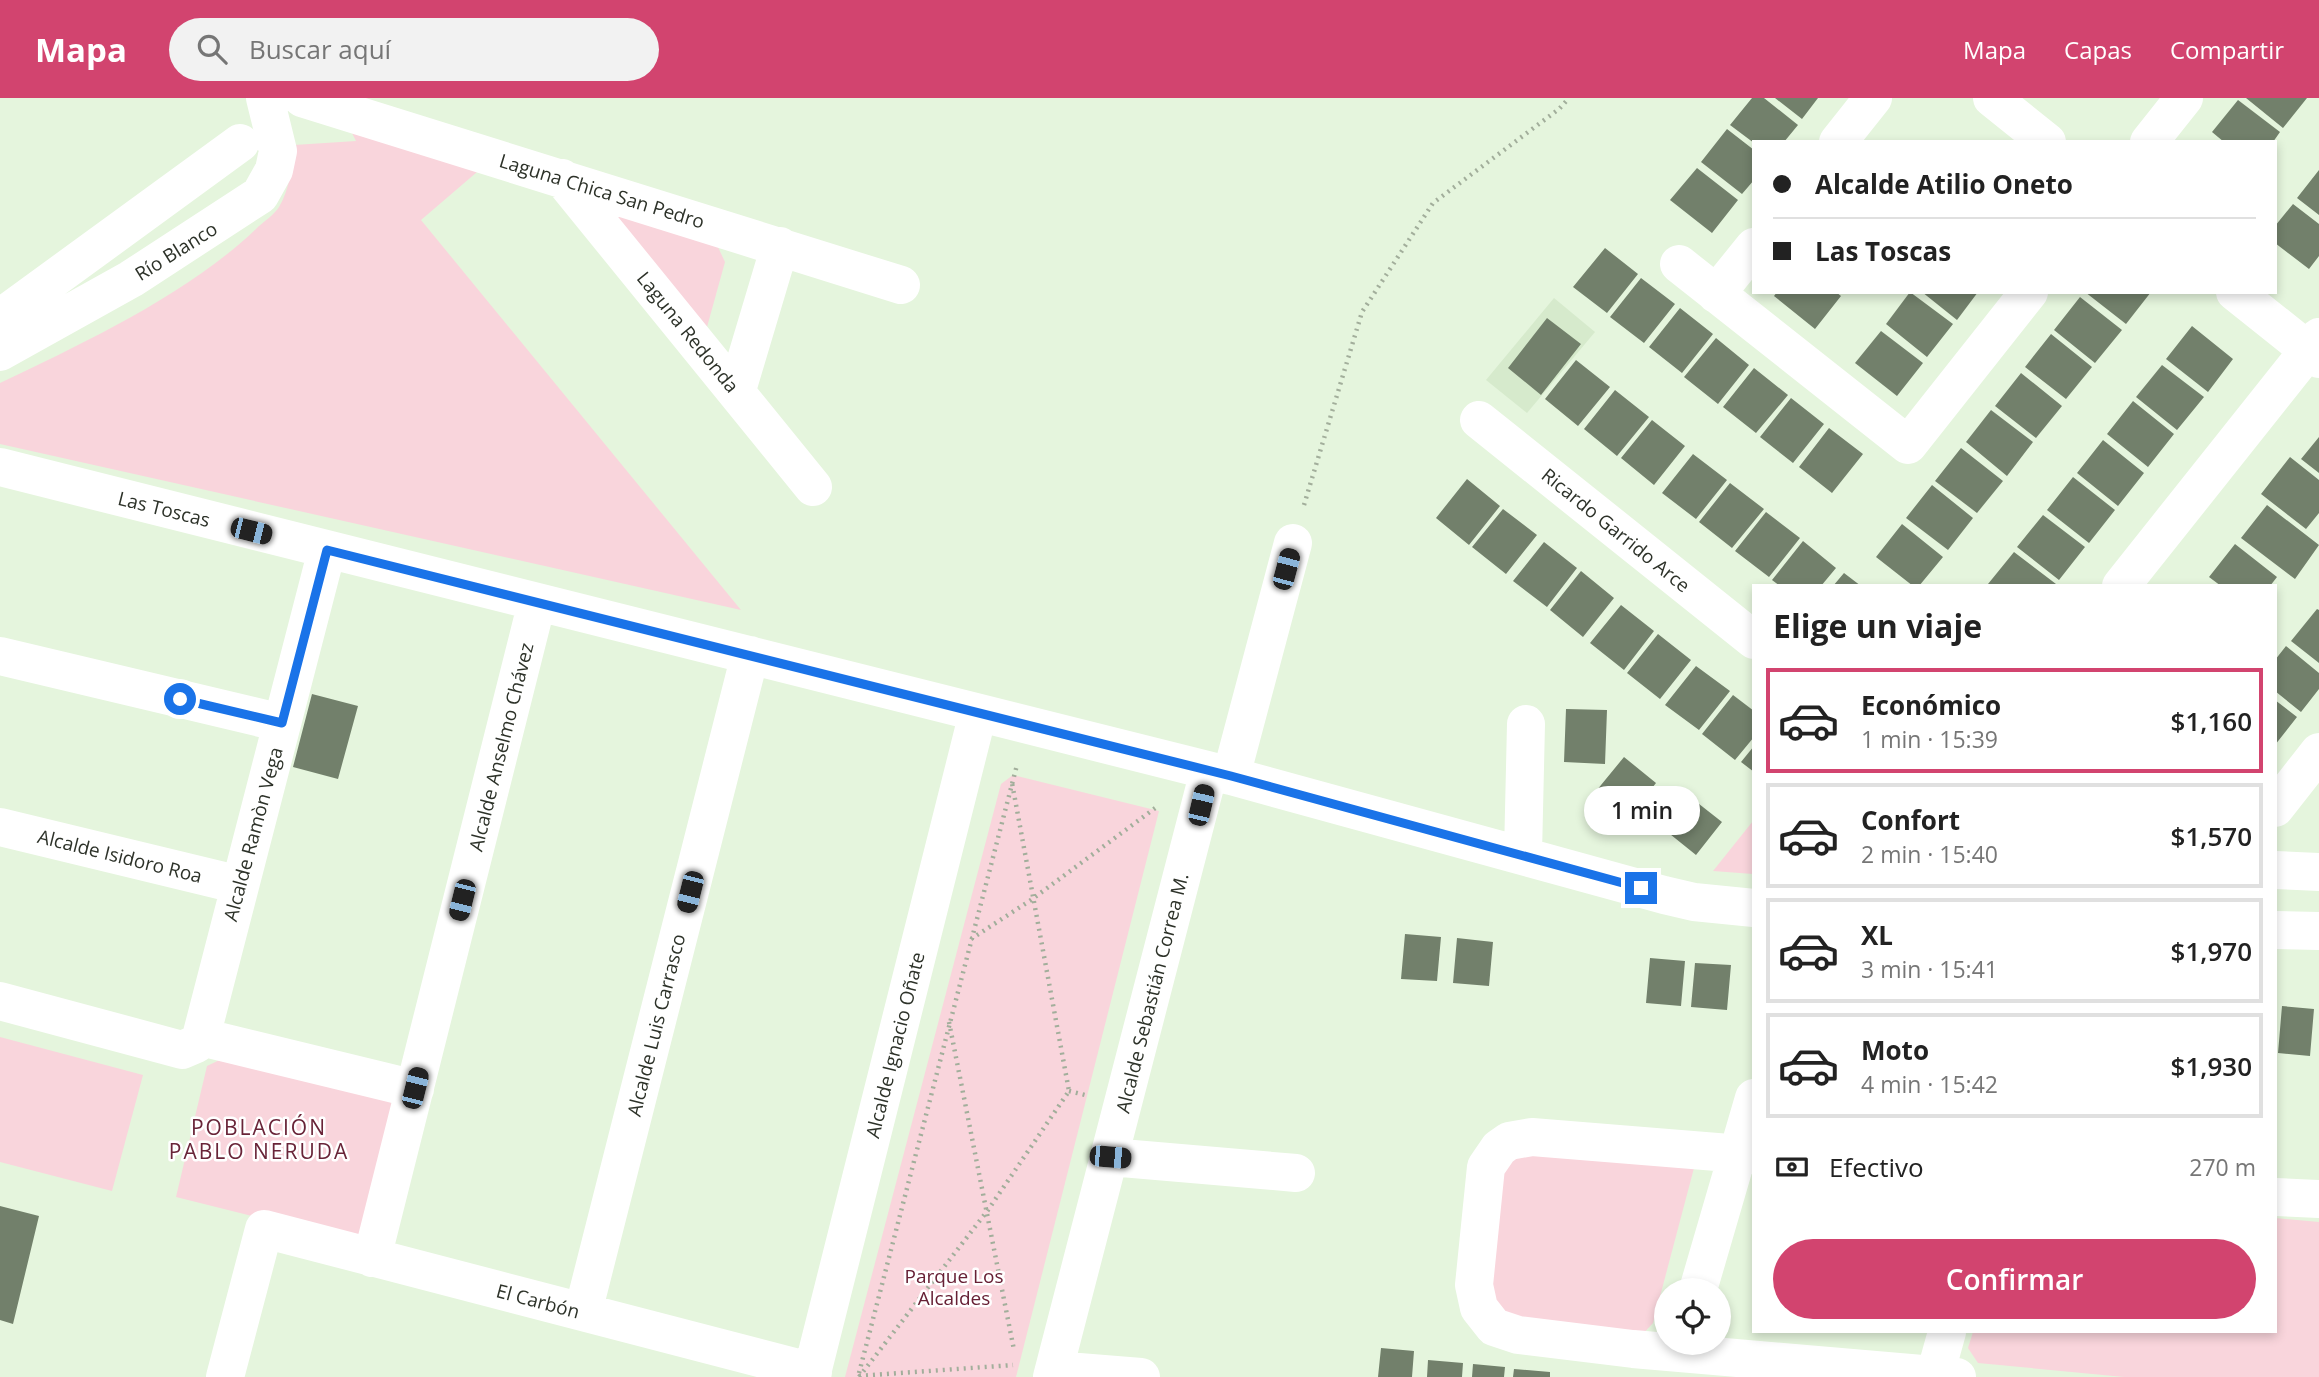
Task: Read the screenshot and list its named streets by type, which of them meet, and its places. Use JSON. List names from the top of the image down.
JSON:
{
  "streets": {
    "street": [
      "Laguna Chica San Pedro",
      "Río Blanco",
      "Laguna Redonda",
      "Las Toscas",
      "Ricardo Garrido Arce",
      "Alcalde Anselmo Chávez",
      "Alcalde Ramòn Vega",
      "Alcalde Isidoro Roa",
      "Alcalde Sebastián Correa M.",
      "Alcalde Luis Carrasco",
      "Alcalde Ignacio Oñate",
      "El Carbón"
    ]
  },
  "crossings": [
    ["Laguna Chica San Pedro", "Laguna Redonda"],
    ["Las Toscas", "Alcalde Anselmo Chávez"],
    ["Las Toscas", "Alcalde Ramòn Vega"],
    ["Las Toscas", "Alcalde Sebastián Correa M."],
    ["Las Toscas", "Alcalde Luis Carrasco"],
    ["Las Toscas", "Alcalde Ignacio Oñate"],
    ["Alcalde Anselmo Chávez", "El Carbón"],
    ["Alcalde Ramòn Vega", "Alcalde Isidoro Roa"],
    ["Alcalde Luis Carrasco", "El Carbón"],
    ["Alcalde Ignacio Oñate", "El Carbón"]
  ],
  "districts": ["POBLACIÓN PABLO NERUDA"],
  "parks": ["Parque Los Alcaldes"],
  "page": {
    "header": "Mapa",
    "search": "Buscar aquí",
    "nav": ["Mapa", "Capas", "Compartir"],
    "banner": ["Alcalde Atilio Oneto", "Las Toscas"],
    "heading": "Elige un viaje",
    "list": [
      {
        "name": "Económico",
        "note": "1 min · 15:39",
        "value": "$1,160"
      },
      {
        "name": "Confort",
        "note": "2 min · 15:40",
        "value": "$1,570"
      },
      {
        "name": "XL",
        "note": "3 min · 15:41",
        "value": "$1,970"
      },
      {
        "name": "Moto",
        "note": "4 min · 15:42",
        "value": "$1,930"
      }
    ],
    "bubble": "1 min",
    "pay": ["Efectivo", "270 m"],
    "buttons": "Confirmar"
  }
}
